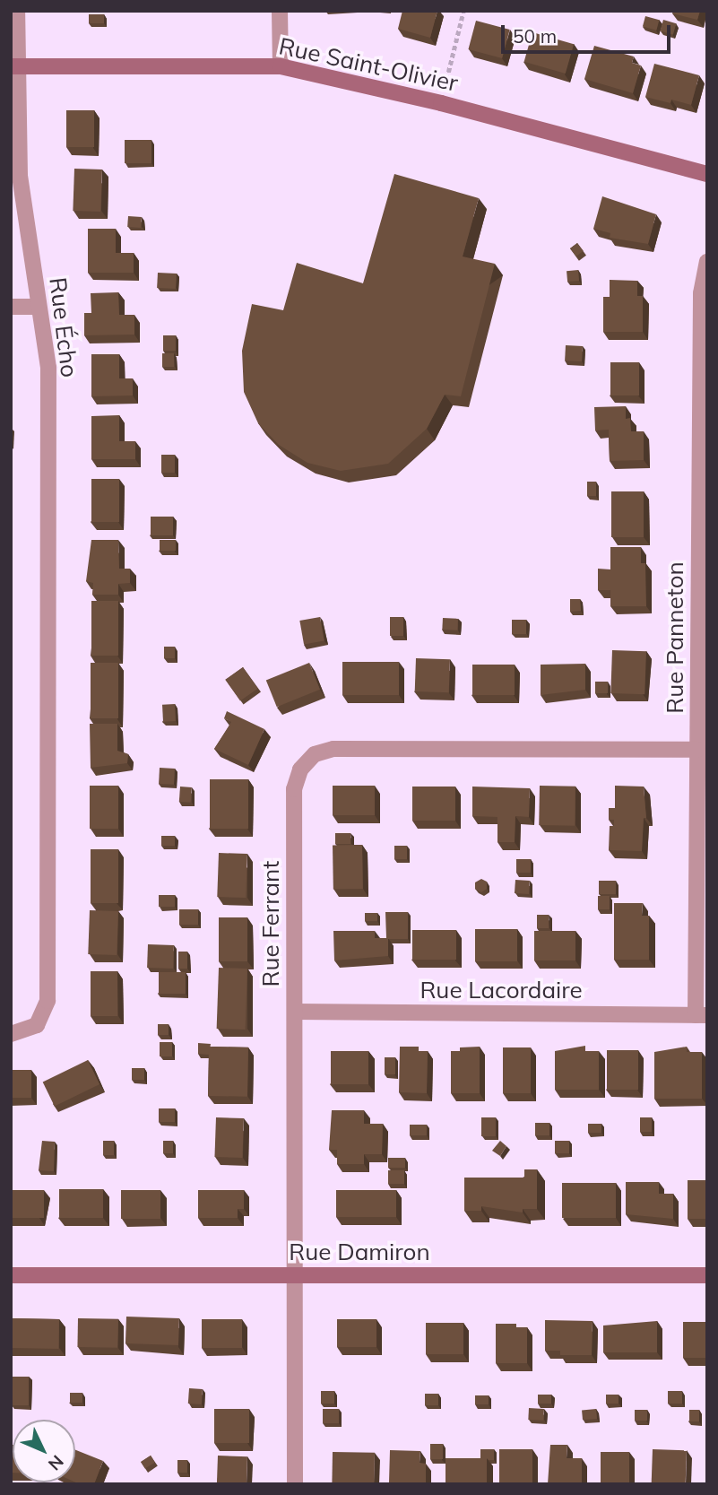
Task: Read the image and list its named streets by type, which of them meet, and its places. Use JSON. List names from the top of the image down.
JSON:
{
  "streets": {
    "street": [
      "Rue Saint-Olivier",
      "Rue Écho",
      "Rue Panneton",
      "Rue Ferrant",
      "Rue Lacordaire",
      "Rue Damiron"
    ]
  },
  "crossings": [
    ["Rue Saint-Olivier", "Rue Écho"],
    ["Rue Panneton", "Rue Ferrant"],
    ["Rue Panneton", "Rue Lacordaire"],
    ["Rue Ferrant", "Rue Lacordaire"],
    ["Rue Ferrant", "Rue Damiron"]
  ],
  "scale_bar": "50 m",
  "north": "bottom right"
}
